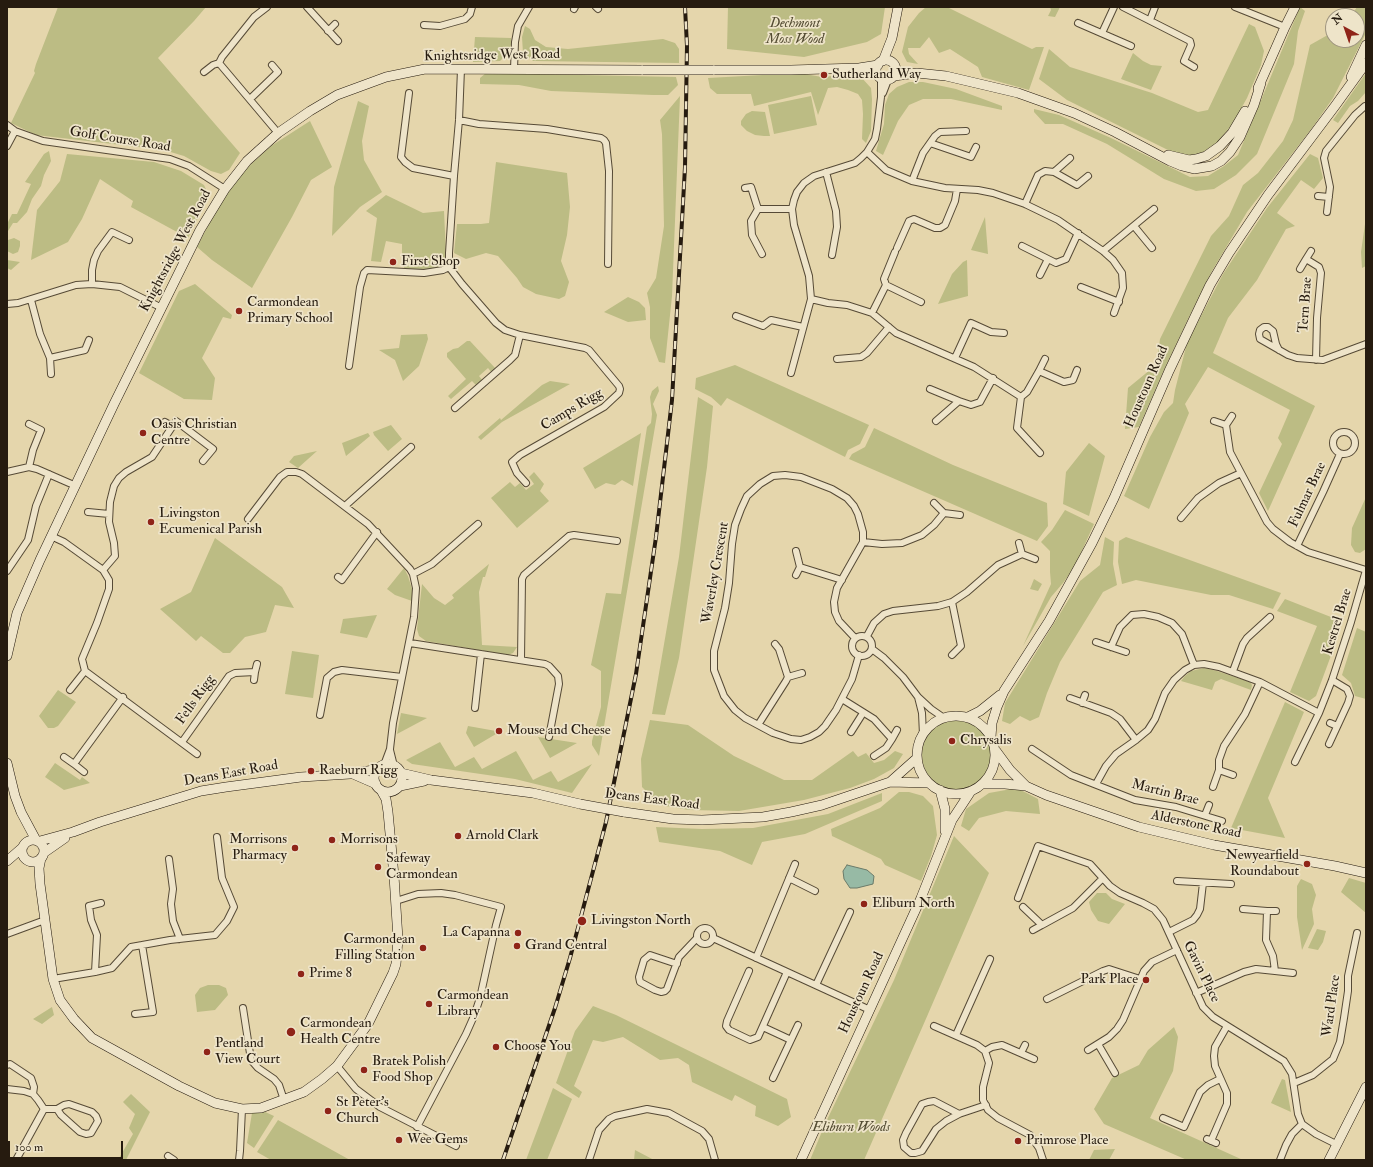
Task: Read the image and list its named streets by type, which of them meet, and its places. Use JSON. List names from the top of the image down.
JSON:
{
  "streets": {
    "street": [
      "Knightsridge West Road",
      "Golf Course Road",
      "Tern Brae",
      "Houstoun Road",
      "Camps Rigg",
      "Fulmar Brae",
      "Waverley Crescent",
      "Kestrel Brae",
      "Fells Rigg",
      "Deans East Road",
      "Martin Brae",
      "Alderstone Road",
      "Gavin Place",
      "Ward Place"
    ]
  },
  "crossings": [
    ["Knightsridge West Road", "Golf Course Road"],
    ["Houstoun Road", "Deans East Road"],
    ["Houstoun Road", "Alderstone Road"],
    ["Fulmar Brae", "Kestrel Brae"],
    ["Deans East Road", "Alderstone Road"],
    ["Gavin Place", "Ward Place"]
  ],
  "parks": ["Dechmont Moss Wood", "Eliburn Woods"],
  "places": [
    "Sutherland Way",
    "First Shop",
    "Carmondean Primary School",
    "Oasis Christian Centre",
    "Livingston Ecumenical Parish",
    "Mouse and Cheese",
    "Chrysalis",
    "Raeburn Rigg",
    "Arnold Clark",
    "Morrisons",
    "Morrisons Pharmacy",
    "Newyearfield Roundabout",
    "Safeway Carmondean",
    "Eliburn North",
    "Livingston North",
    "La Capanna",
    "Grand Central",
    "Carmondean Filling Station",
    "Prime 8",
    "Park Place",
    "Carmondean Library",
    "Carmondean Health Centre",
    "Choose You",
    "Pentland View Court",
    "Bratek Polish Food Shop",
    "St Peter's Church",
    "Wee Gems",
    "Primrose Place"
  ],
  "scale_bar": "100 m",
  "north": "top left"
}
